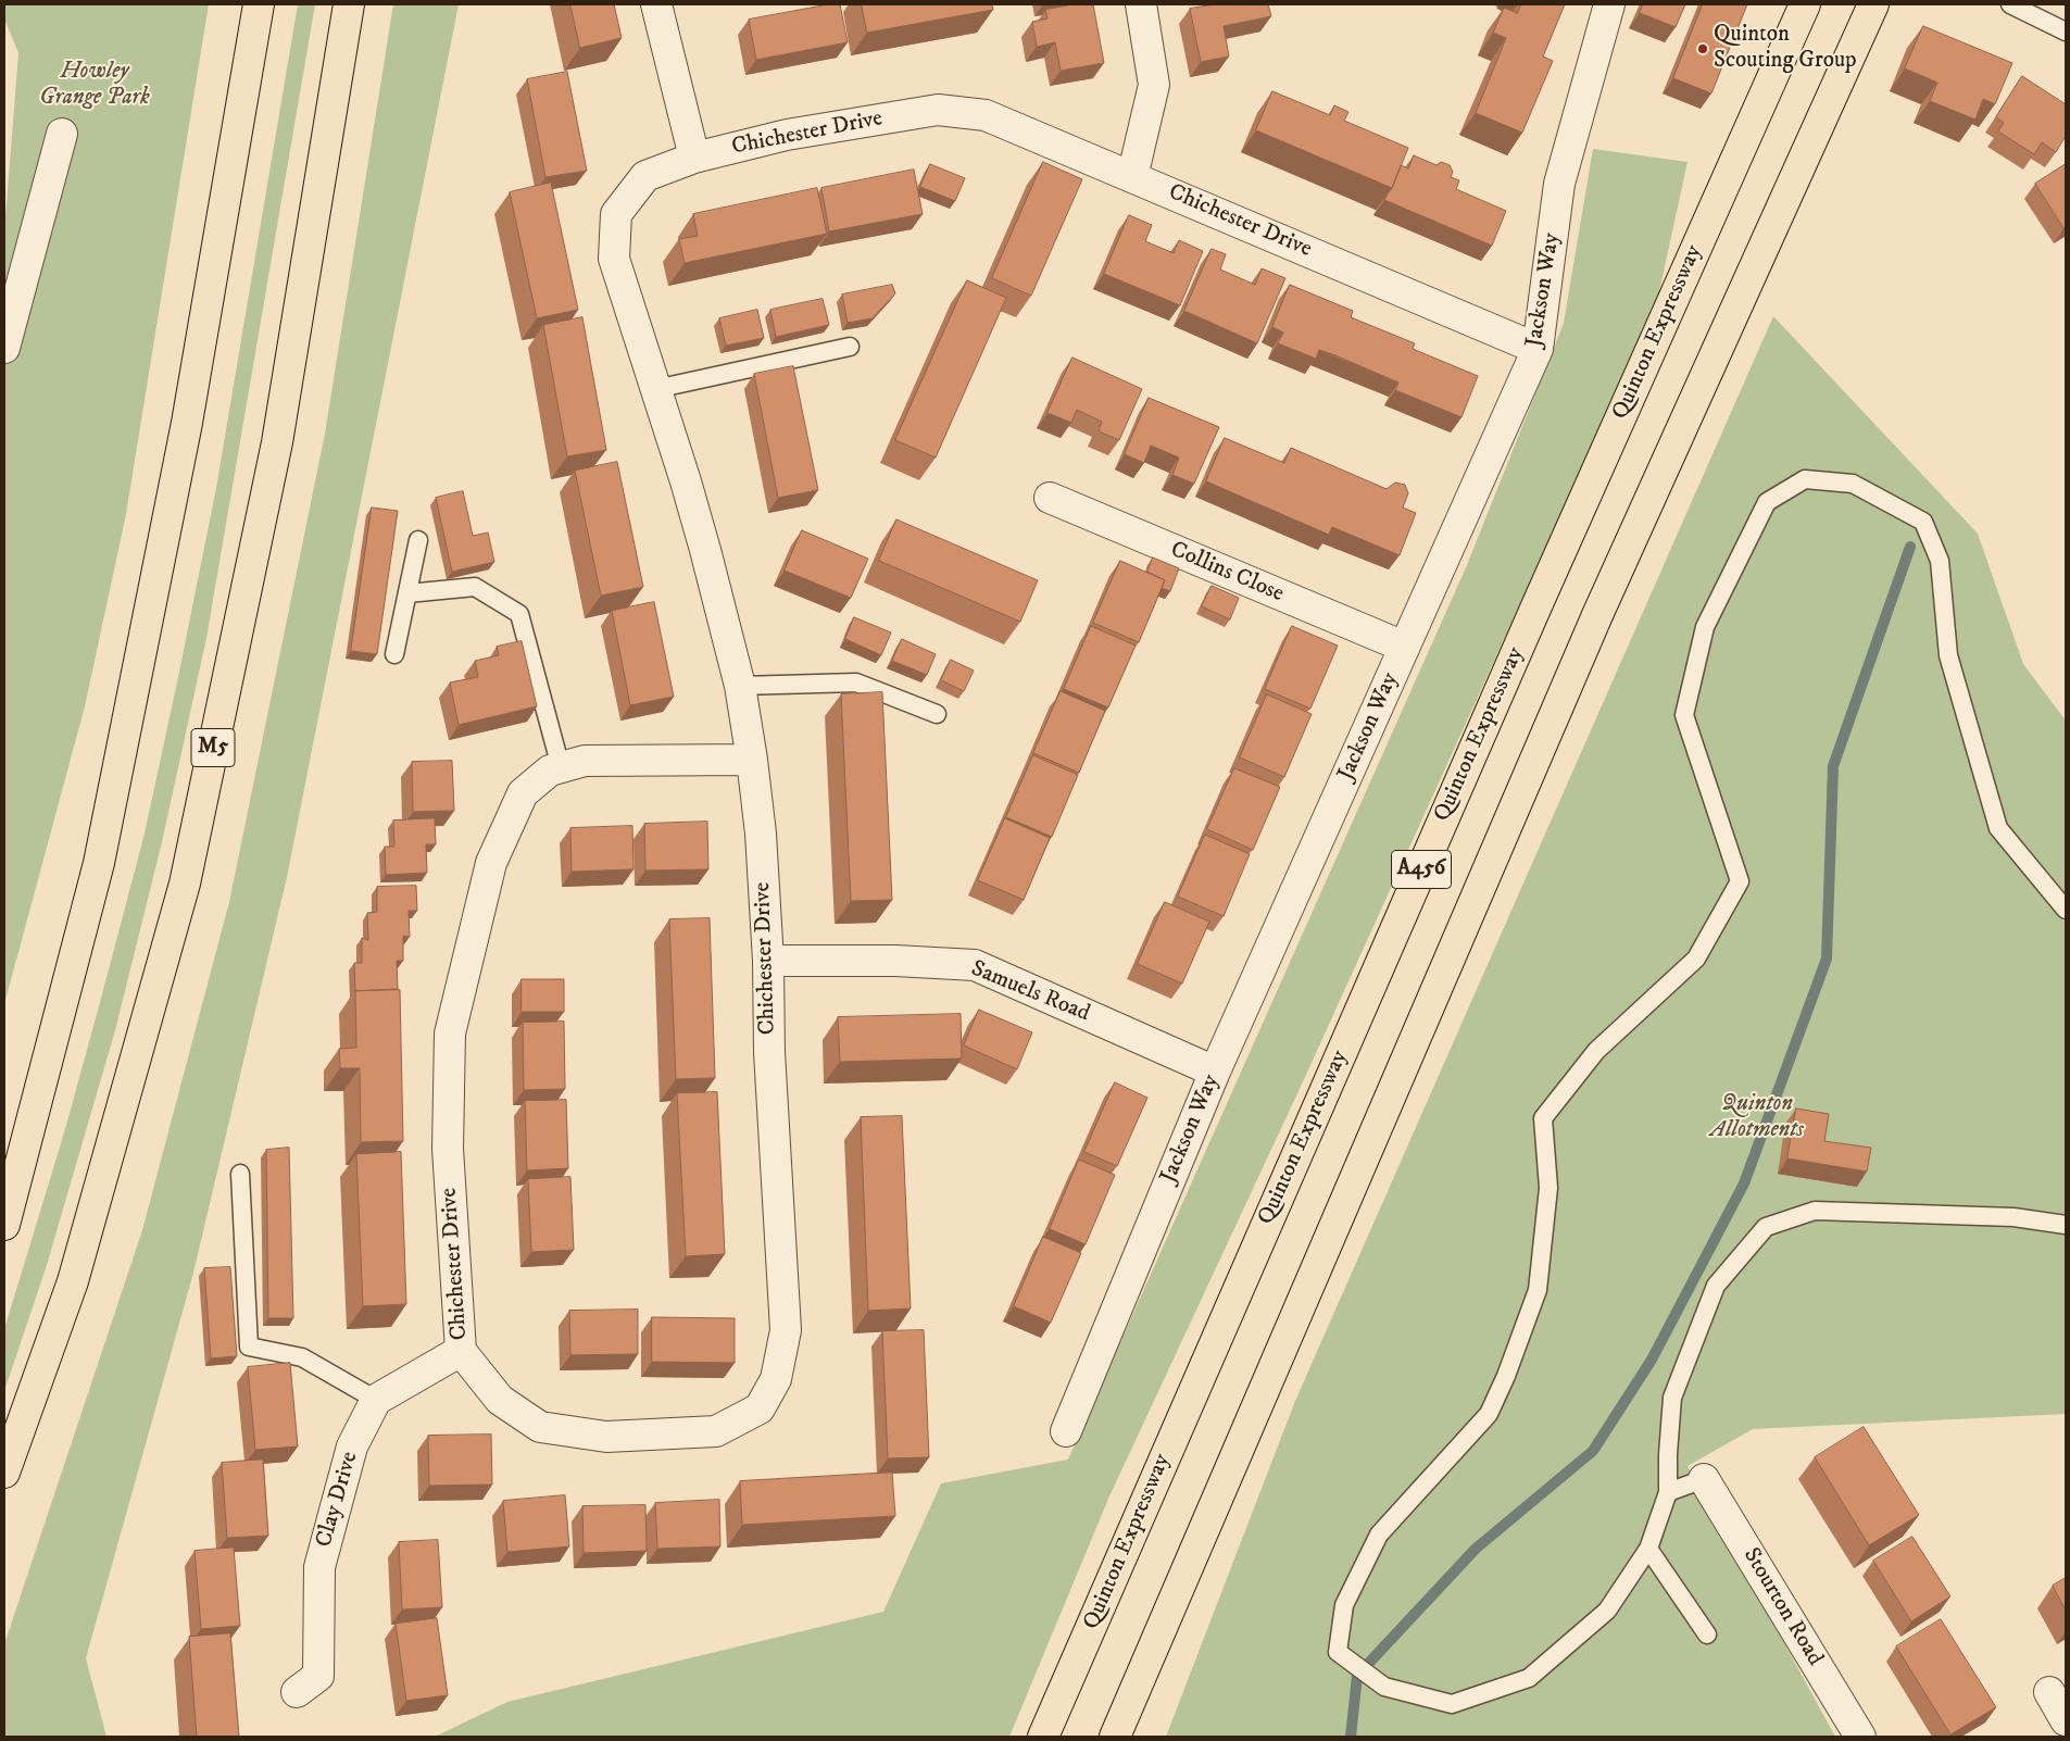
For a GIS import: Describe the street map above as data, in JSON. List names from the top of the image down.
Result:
{
  "streets": {
    "highway": ["Quinton Expressway", "M5", "A456"],
    "street": [
      "Chichester Drive",
      "Jackson Way",
      "Collins Close",
      "Samuels Road",
      "Clay Drive",
      "Stourton Road"
    ]
  },
  "crossings": [
    ["Chichester Drive", "Jackson Way"],
    ["Chichester Drive", "Samuels Road"],
    ["Jackson Way", "Collins Close"],
    ["Jackson Way", "Samuels Road"]
  ],
  "parks": ["Howley Grange Park", "Quinton Allotments"],
  "places": ["Quinton Scouting Group"]
}
